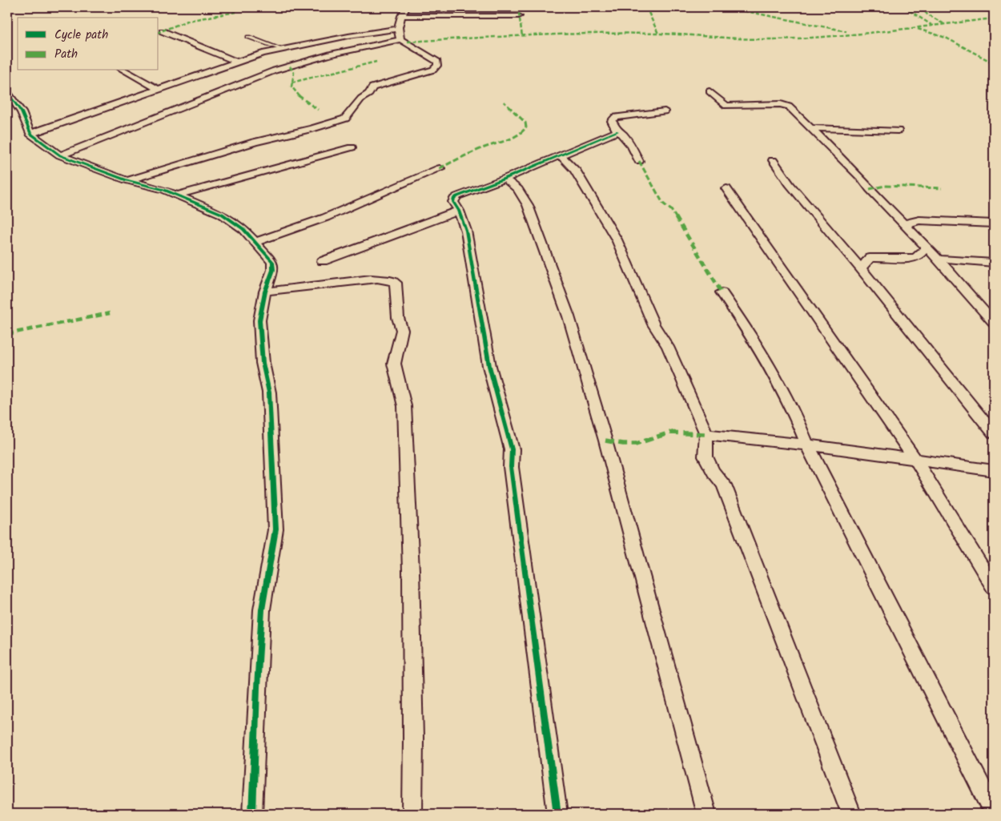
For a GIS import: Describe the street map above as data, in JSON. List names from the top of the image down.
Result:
{
  "legend": ["Cycle path", "Path"]
}
